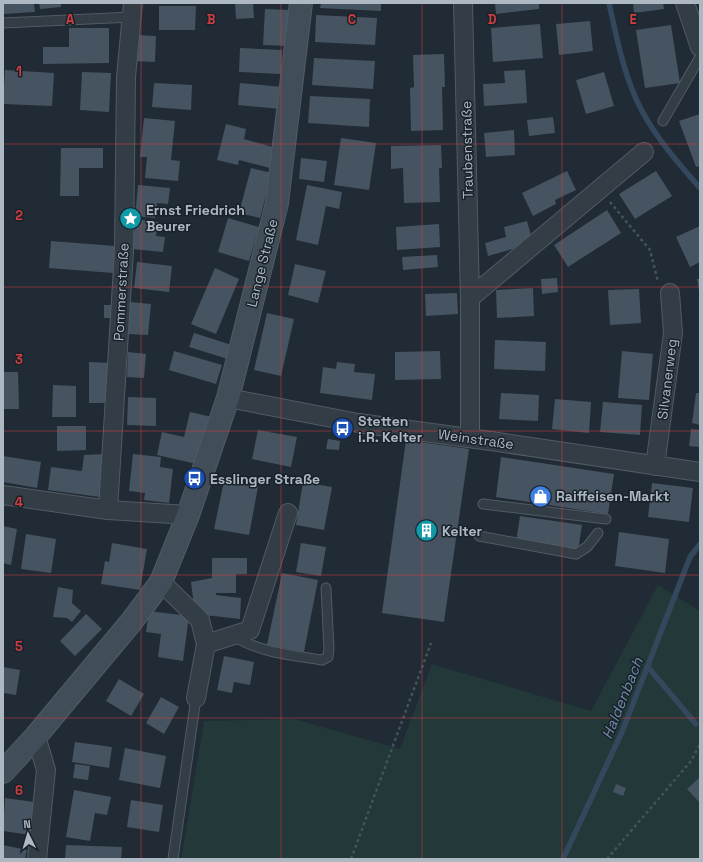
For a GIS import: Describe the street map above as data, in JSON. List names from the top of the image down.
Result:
{
  "streets": {
    "main road": ["Lange Straße"],
    "street": [
      "Traubenstraße",
      "Pommerstraße",
      "Silvanerweg",
      "Weinstraße"
    ]
  },
  "crossings": [
    ["Traubenstraße", "Weinstraße"],
    ["Lange Straße", "Weinstraße"],
    ["Silvanerweg", "Weinstraße"]
  ],
  "water": ["Haldenbach"],
  "places": {
    "place": ["Ernst Friedrich Beurer"],
    "bus stop": ["Stetten i.R. Kelter", "Esslinger Straße"],
    "shop": ["Raiffeisen-Markt"],
    "building": ["Kelter"]
  },
  "north": "top",
  "grid": {
    "columns": [
      "A",
      "B",
      "C",
      "D",
      "E"
    ],
    "rows": [
      "1",
      "2",
      "3",
      "4",
      "5",
      "6"
    ]
  }
}
